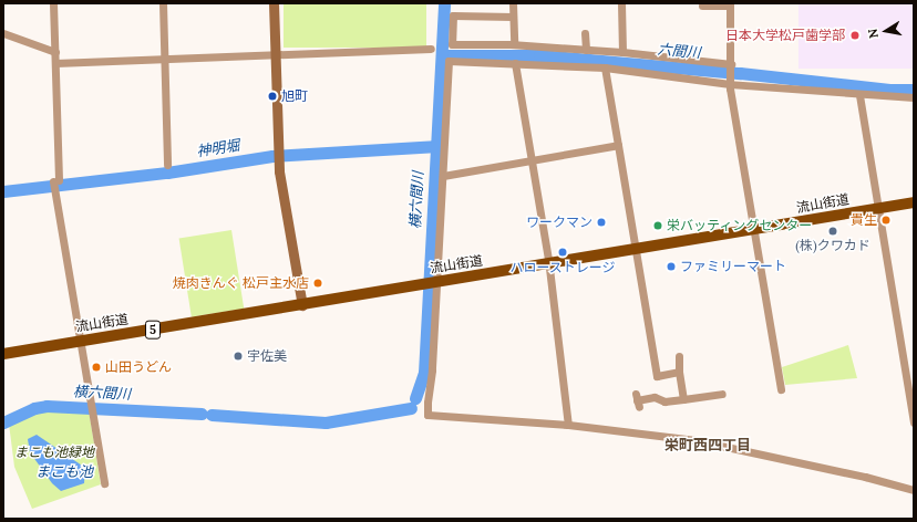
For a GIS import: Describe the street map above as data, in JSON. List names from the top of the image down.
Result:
{
  "streets": {
    "main road": ["流山街道", "5"]
  },
  "districts": ["栄町西四丁目"],
  "water": [
    "六間川",
    "神明堀",
    "横六間川",
    "まこも池"
  ],
  "parks": ["まこも池緑地"],
  "places": [
    "日本大学松戸歯学部",
    "旭町",
    "貴生",
    "ワークマン",
    "栄バッティングセンター",
    "(株)クワカド",
    "ハローストレージ",
    "ファミリーマート",
    "焼肉きんぐ 松戸主水店",
    "宇佐美",
    "山田うどん"
  ],
  "north": "left"
}
